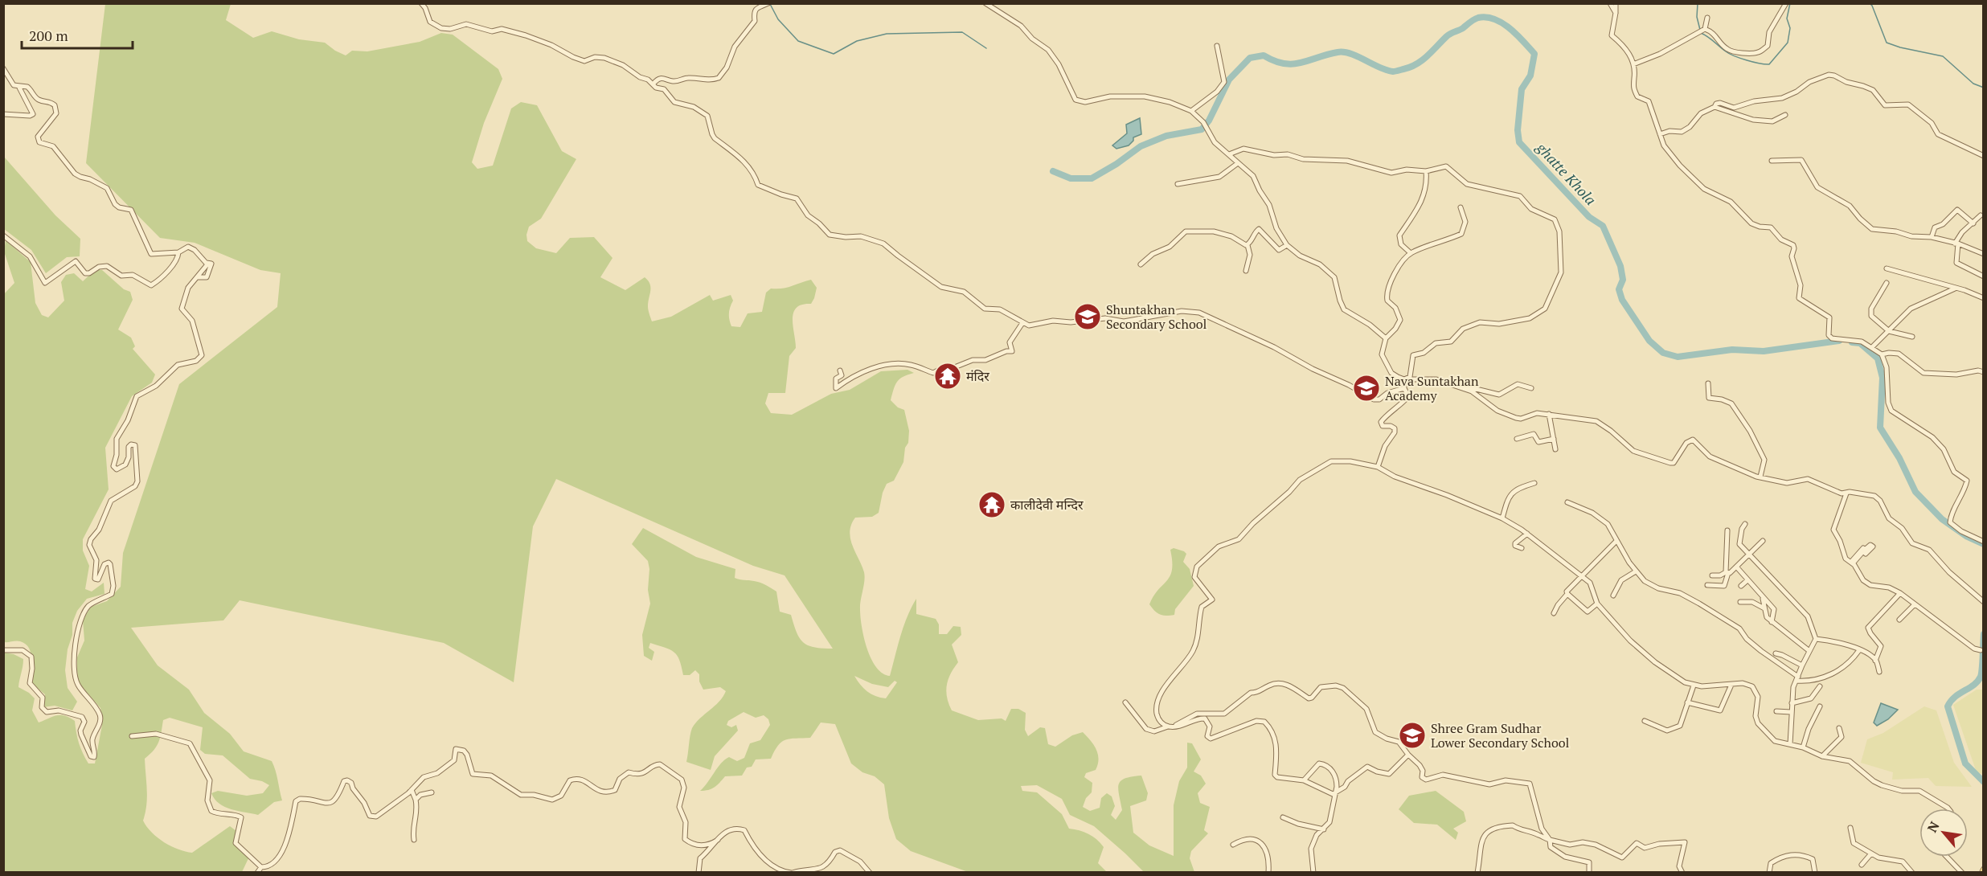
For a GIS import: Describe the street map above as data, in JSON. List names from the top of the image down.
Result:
{
  "water": ["ghatte Khola"],
  "places": {
    "school or university": ["Shuntakhan Secondary School", "Nava Suntakhan Academy", "Shree Gram Sudhar Lower Secondary School"],
    "temple": ["मंदिर", "कालीदेवी मन्दिर"]
  },
  "scale_bar": "200 m",
  "north": "top left"
}
